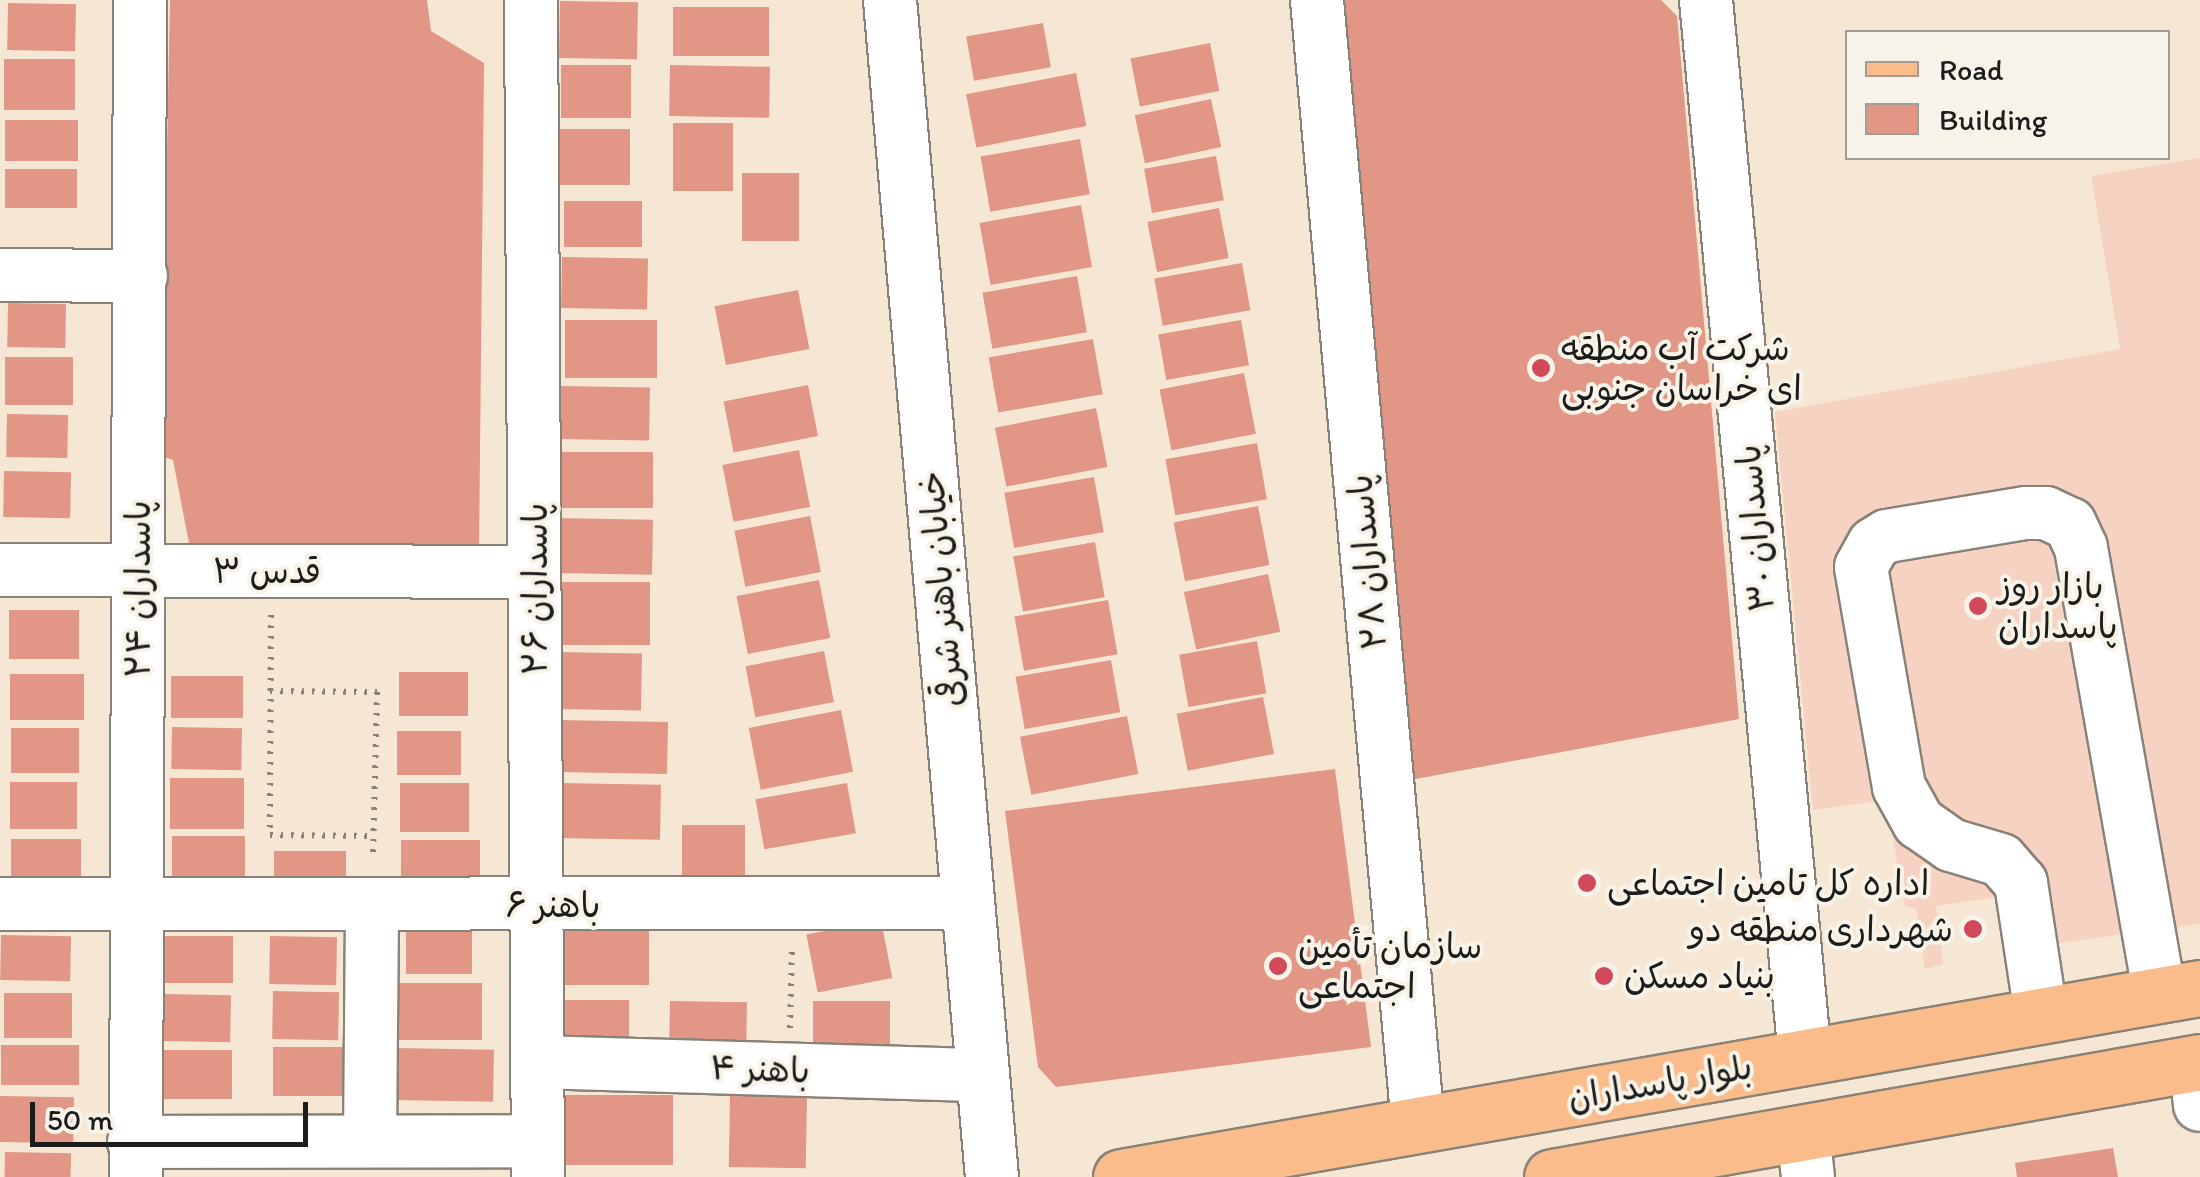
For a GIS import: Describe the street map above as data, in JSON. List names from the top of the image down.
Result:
{
  "streets": {
    "main road": ["بلوار پاسداران"],
    "street": [
      "پاسداران ۳۰",
      "پاسداران ۲۸",
      "قدس ۳",
      "پاسداران ۲۴",
      "پاسداران ۲۶",
      "خیابان باهنر شرقی",
      "باهنر ۶",
      "باهنر ۴"
    ]
  },
  "crossings": [
    ["پاسداران ۳۰", "بلوار پاسداران"],
    ["پاسداران ۲۸", "بلوار پاسداران"],
    ["قدس ۳", "پاسداران ۲۴"],
    ["قدس ۳", "پاسداران ۲۶"],
    ["پاسداران ۲۴", "باهنر ۶"],
    ["پاسداران ۲۶", "باهنر ۶"],
    ["پاسداران ۲۶", "باهنر ۴"],
    ["خیابان باهنر شرقی", "باهنر ۶"],
    ["خیابان باهنر شرقی", "باهنر ۴"]
  ],
  "places": [
    "شرکت آب منطقه ای خراسان جنوبی",
    "بازار روز پاسداران",
    "اداره کل تامین اجتماعی",
    "شهرداری منطقه دو",
    "سازمان تأمین اجتماعی",
    "بنیاد مسکن"
  ],
  "legend": ["Road", "Building"],
  "scale_bar": "50 m"
}
